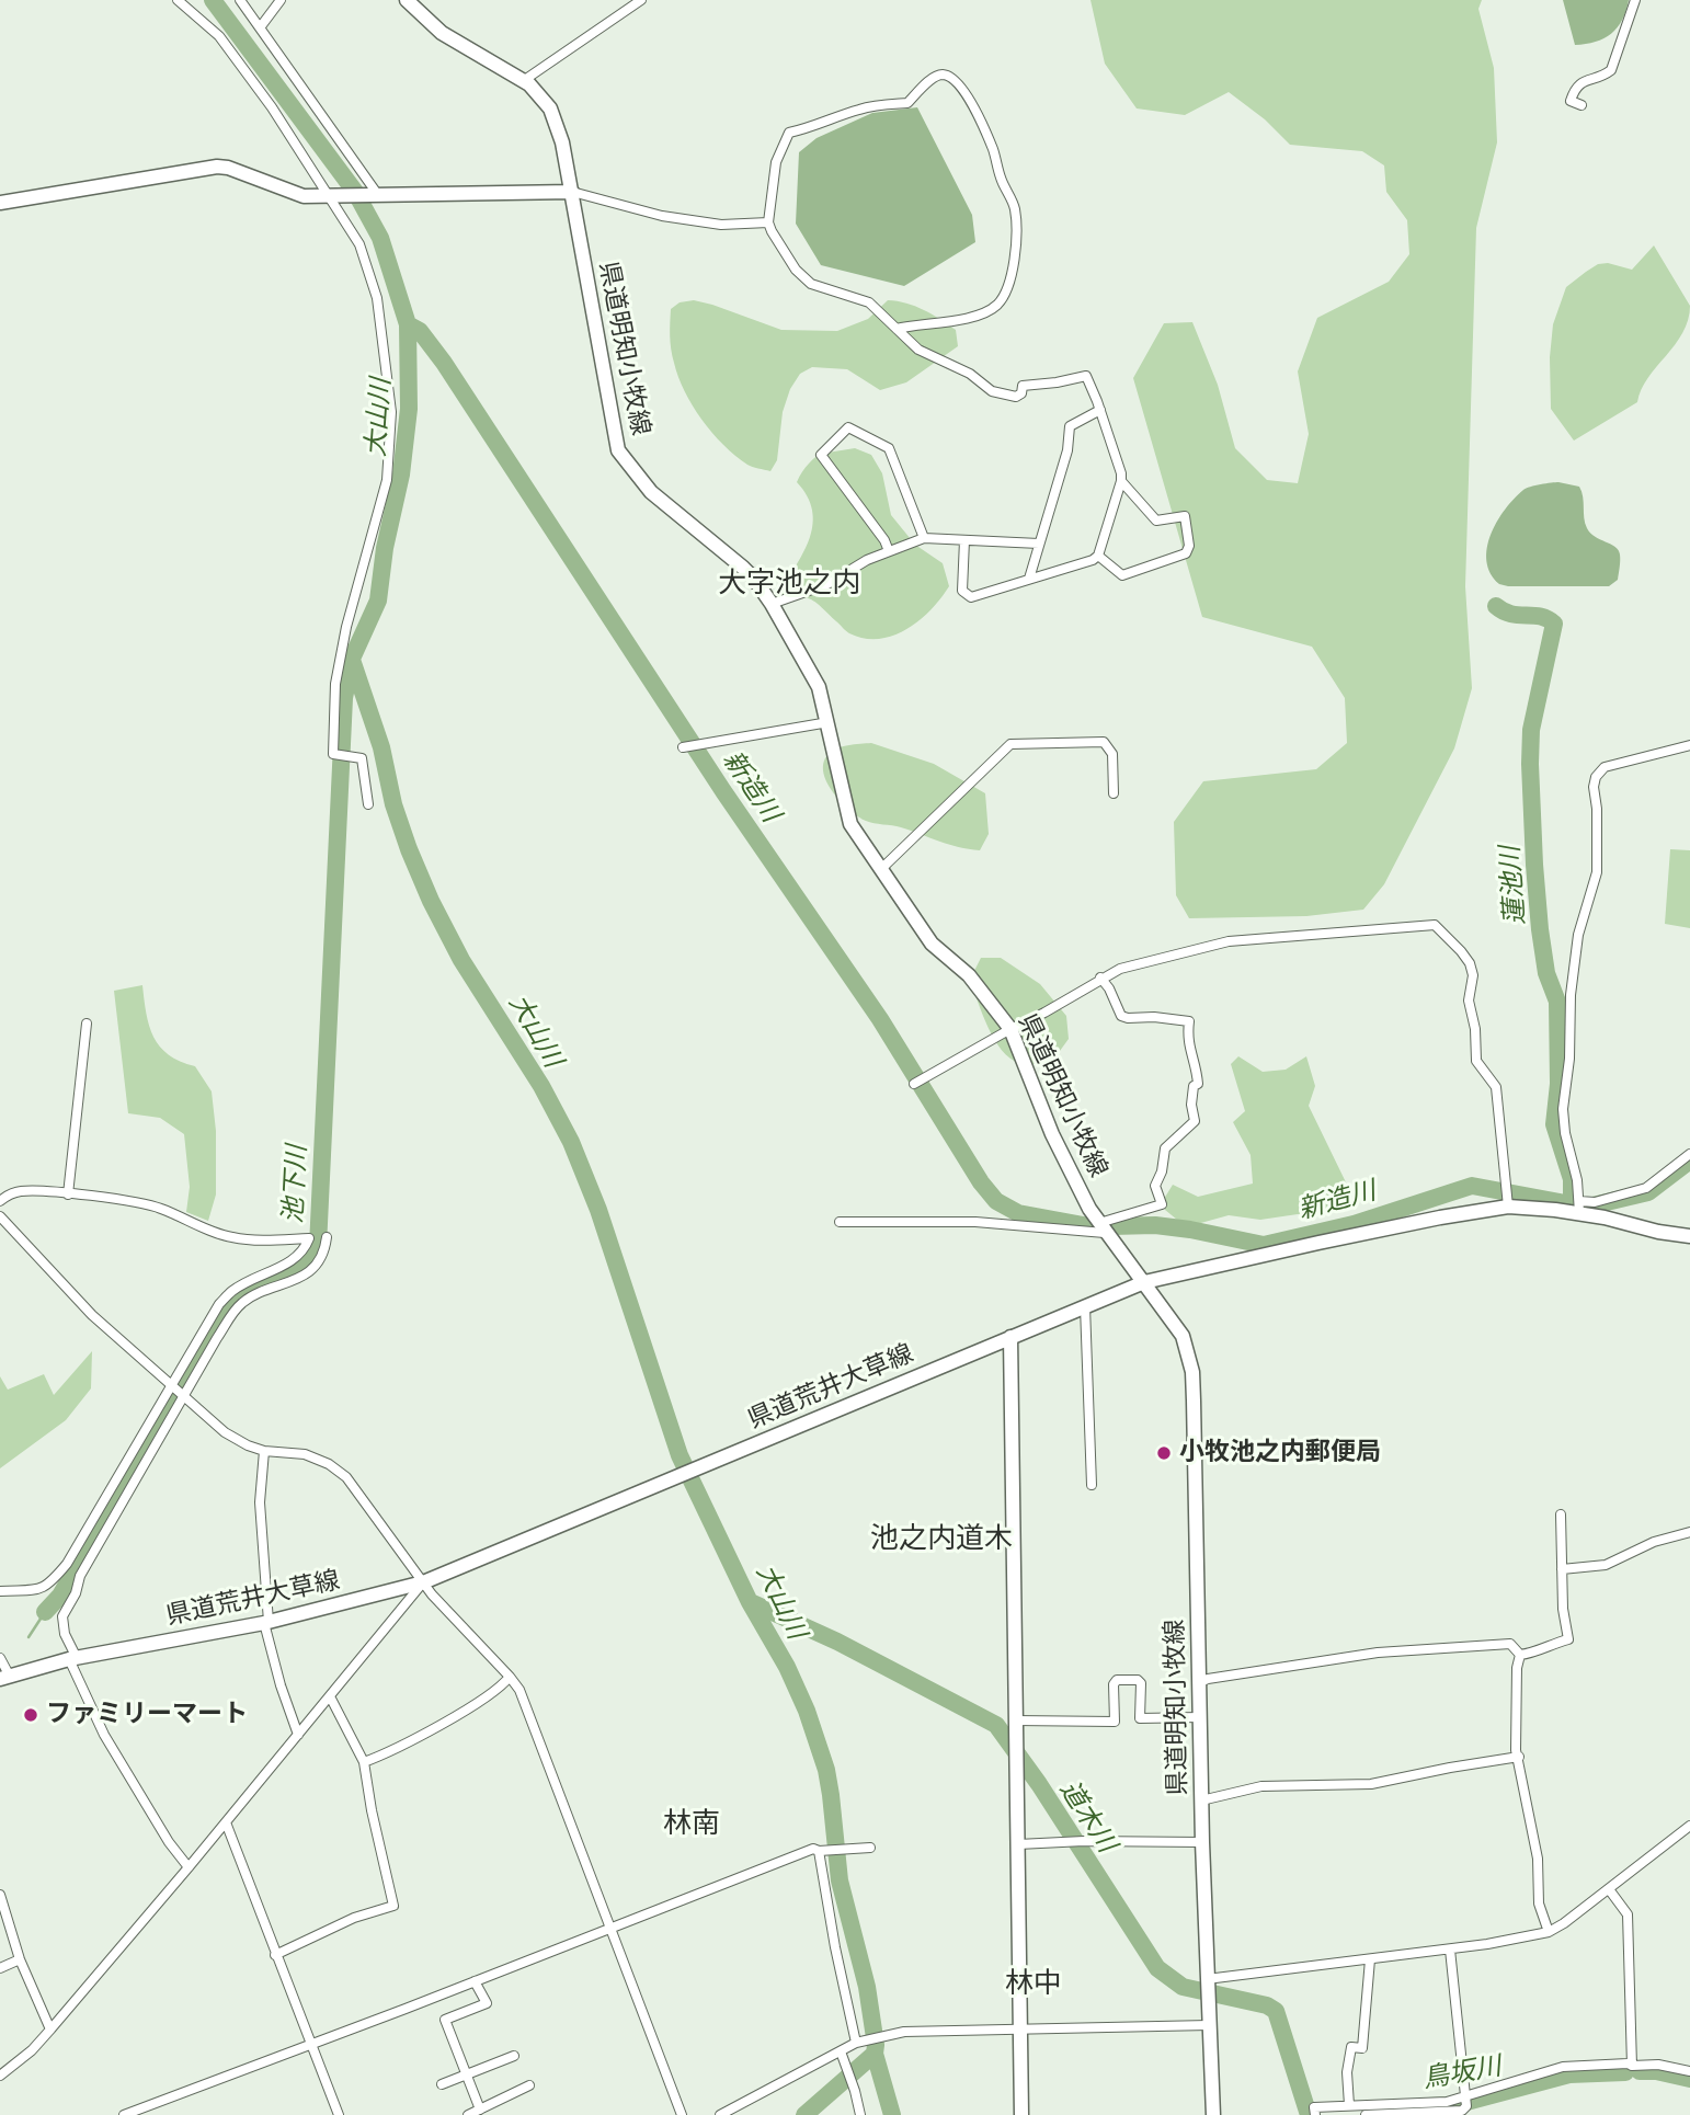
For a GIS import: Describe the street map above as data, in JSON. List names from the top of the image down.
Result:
{
  "streets": {
    "main road": ["県道明知小牧線", "県道荒井大草線"]
  },
  "crossings": [
    ["県道明知小牧線", "県道荒井大草線"]
  ],
  "districts": [
    "大字池之内",
    "池之内道木",
    "林南",
    "林中"
  ],
  "water": [
    "大山川",
    "新造川",
    "蓮池川",
    "池下川",
    "道木川",
    "鳥坂川"
  ],
  "places": ["小牧池之内郵便局", "ファミリーマート"]
}
